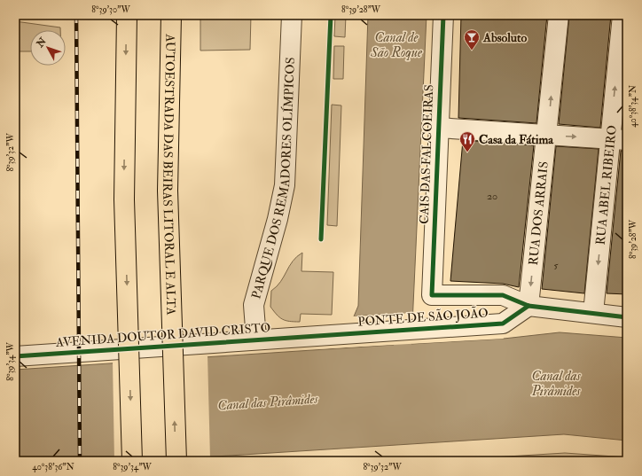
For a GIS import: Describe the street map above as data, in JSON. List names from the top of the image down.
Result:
{
  "streets": {
    "highway": ["AUTOESTRADA DAS BEIRAS LITORAL E ALTA"],
    "street": [
      "CAIS DAS FALCOEIRAS",
      "PARQUE DOS REMADORES OLÍMPICOS",
      "RUA ABEL RIBEIRO",
      "RUA DOS ARRAIS",
      "PONTE DE SÃO JOÃO",
      "AVENIDA DOUTOR DAVID CRISTO"
    ]
  },
  "crossings": [
    ["CAIS DAS FALCOEIRAS", "RUA DOS ARRAIS"],
    ["CAIS DAS FALCOEIRAS", "PONTE DE SÃO JOÃO"],
    ["PARQUE DOS REMADORES OLÍMPICOS", "AVENIDA DOUTOR DAVID CRISTO"],
    ["RUA DOS ARRAIS", "PONTE DE SÃO JOÃO"],
    ["PONTE DE SÃO JOÃO", "AVENIDA DOUTOR DAVID CRISTO"]
  ],
  "water": ["Canal de São Roque", "Canal das Pirâmides"],
  "places": {
    "bar": ["Absoluto"],
    "restaurant": ["Casa da Fátima"]
  },
  "house_numbers": ["20", "5"],
  "north": "top left",
  "coordinates": [
    "8°39'30\"W",
    "8°39'28\"W",
    "40°38'34\"N",
    "8°39'32\"W",
    "8°39'34\"W",
    "40°38'36\"N"
  ]
}
